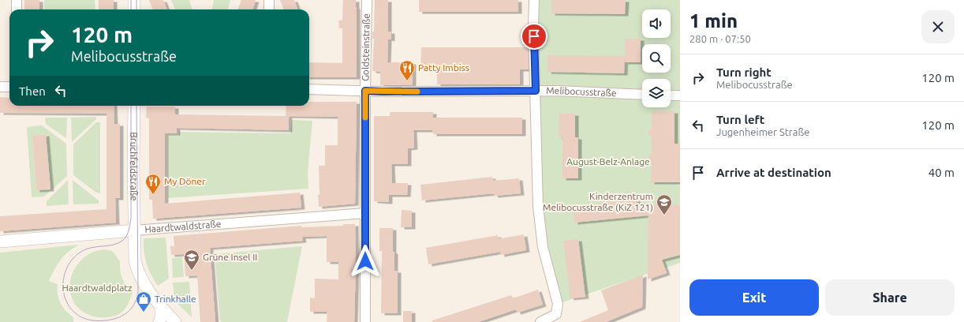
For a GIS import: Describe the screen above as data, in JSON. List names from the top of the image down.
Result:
{
  "streets": {
    "street": [
      "Goldsteinstraße",
      "Melibocusstraße",
      "Bruchfeldstraße",
      "Haardtwaldstraße"
    ]
  },
  "crossings": [
    ["Goldsteinstraße", "Melibocusstraße"],
    ["Goldsteinstraße", "Haardtwaldstraße"],
    ["Bruchfeldstraße", "Haardtwaldstraße"]
  ],
  "parks": ["August-Belz-Anlage", "Haardtwaldplatz"],
  "places": {
    "restaurant": ["Patty Imbiss", "My Döner"],
    "school or university": ["Kinderzentrum Melibocusstraße (KiZ 121)", "Grüne Insel II"],
    "shop": ["Trinkhalle"]
  },
  "page": {
    "heading": ["1 min", "280 m · 07:50"],
    "turn": ["120 m", "Melibocusstraße"],
    "list": [
      {
        "name": "Turn right",
        "note": "Melibocusstraße",
        "value": "120 m"
      },
      {
        "name": "Turn left",
        "note": "Jugenheimer Straße",
        "value": "120 m"
      },
      {
        "name": "Arrive at destination",
        "value": "40 m"
      }
    ],
    "then": "Then",
    "buttons": ["Exit", "Share"]
  }
}
